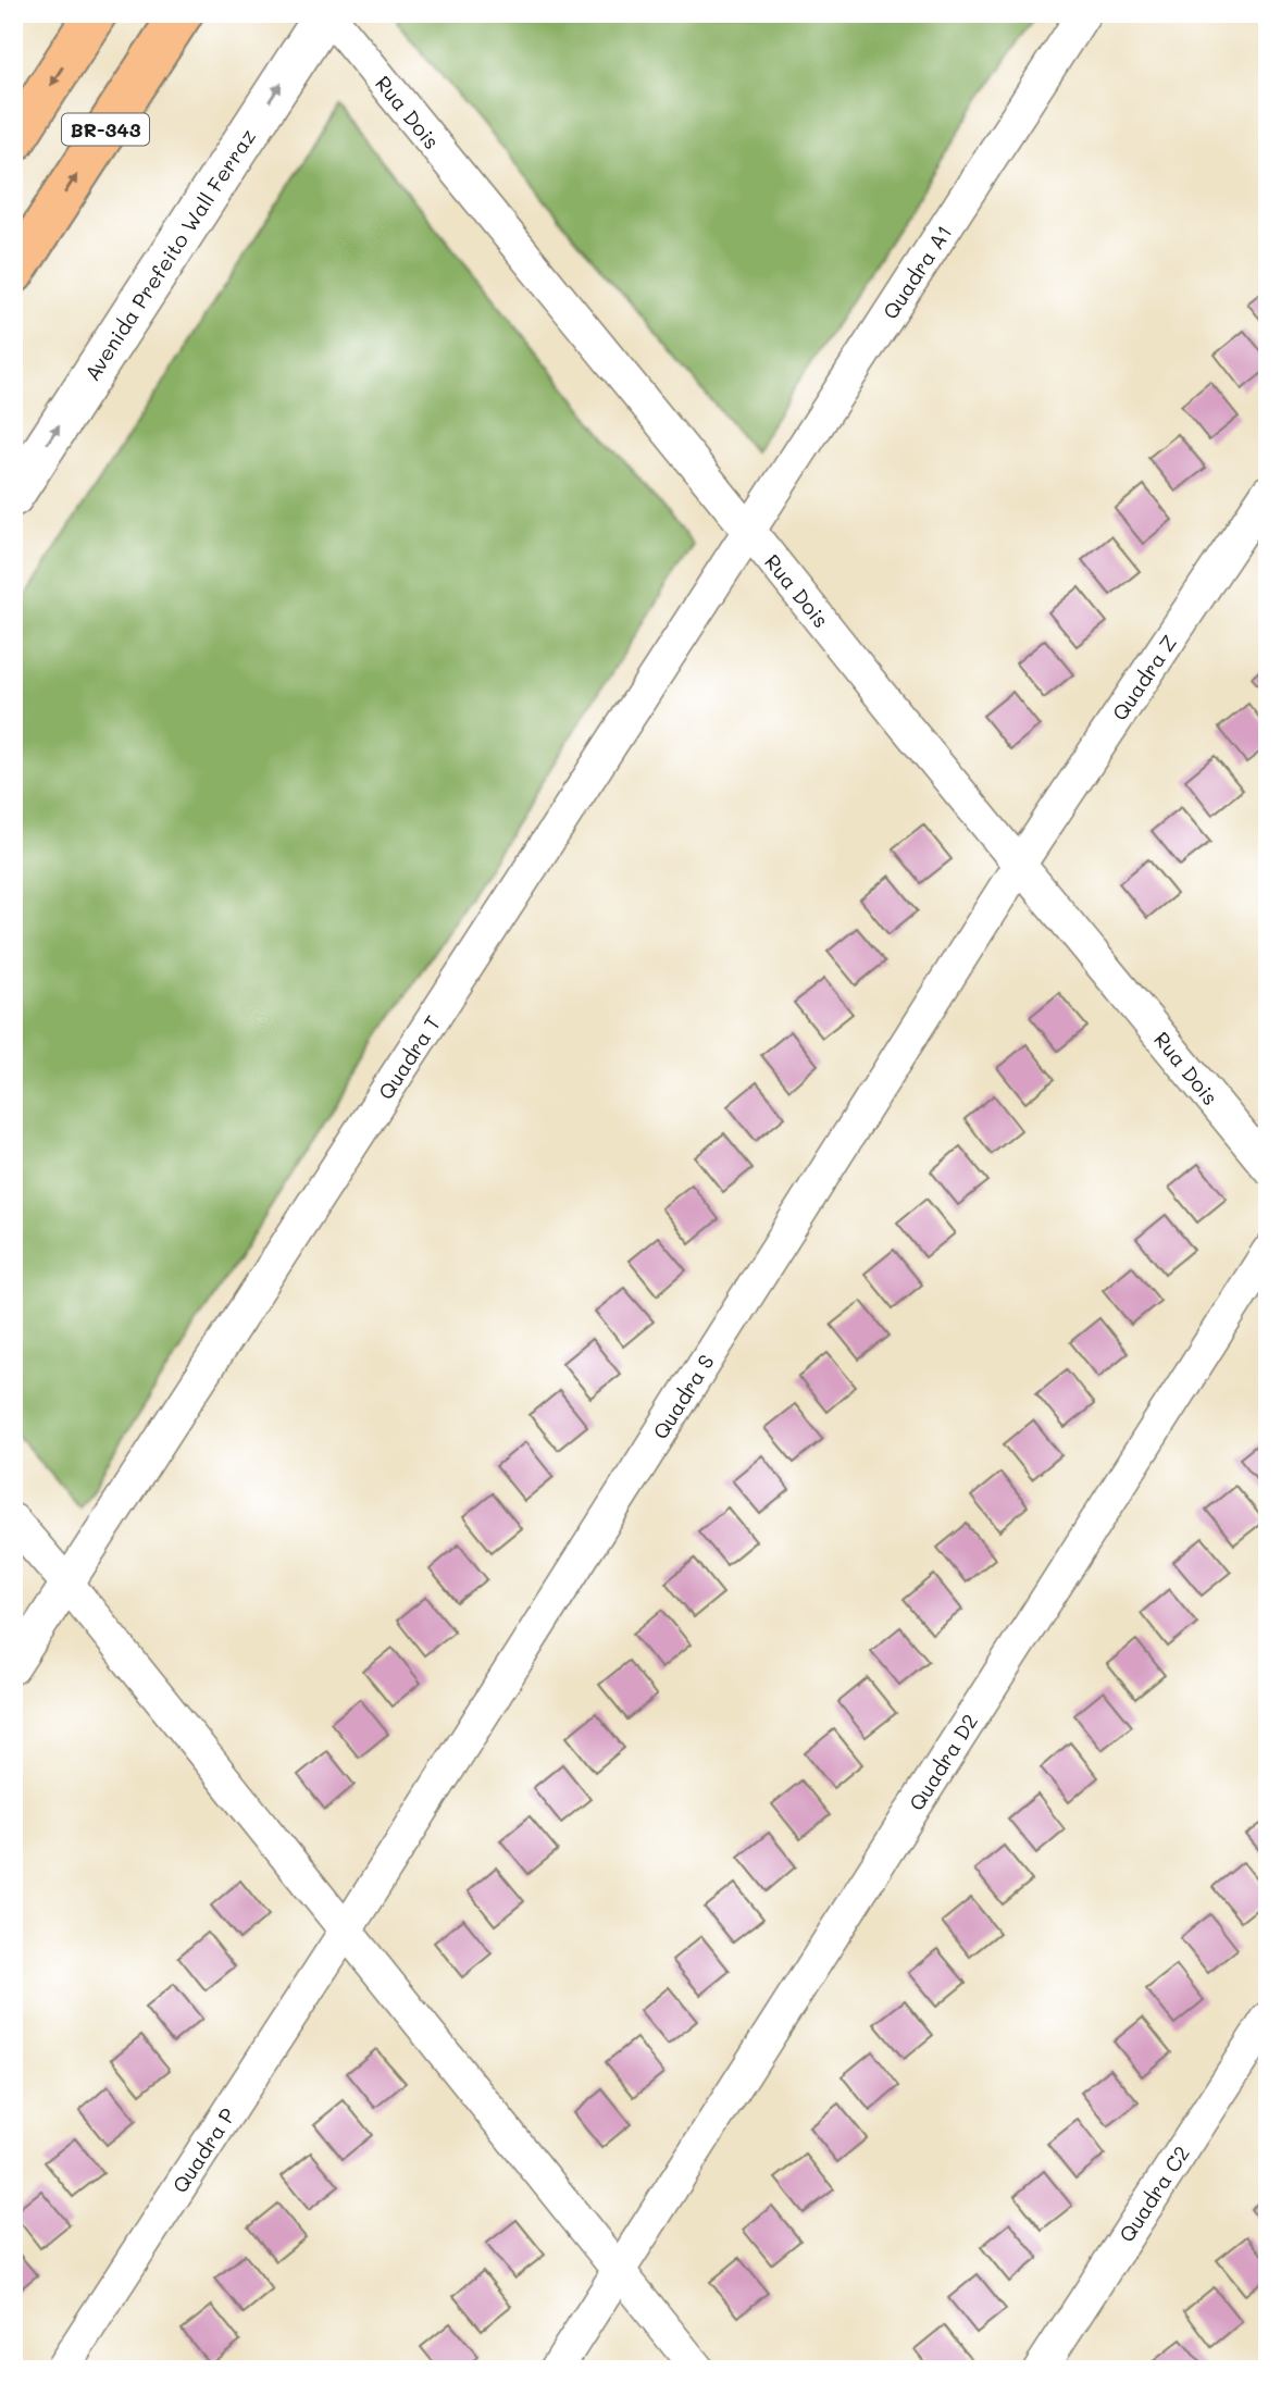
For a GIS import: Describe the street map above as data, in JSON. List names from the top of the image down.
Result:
{
  "streets": {
    "highway": ["BR-343"],
    "street": [
      "Rua Dois",
      "Avenida Prefeito Wall Ferraz",
      "Quadra A1",
      "Quadra Z",
      "Quadra T",
      "Quadra S",
      "Quadra D2",
      "Quadra P",
      "Quadra C2"
    ]
  },
  "crossings": [
    ["Rua Dois", "Avenida Prefeito Wall Ferraz"],
    ["Rua Dois", "Quadra A1"],
    ["Rua Dois", "Quadra Z"],
    ["Rua Dois", "Quadra T"],
    ["Rua Dois", "Quadra S"],
    ["Quadra A1", "Quadra T"],
    ["Quadra Z", "Quadra S"],
    ["Quadra S", "Quadra P"]
  ],
  "one_way": ["Avenida Prefeito Wall Ferraz"]
}
